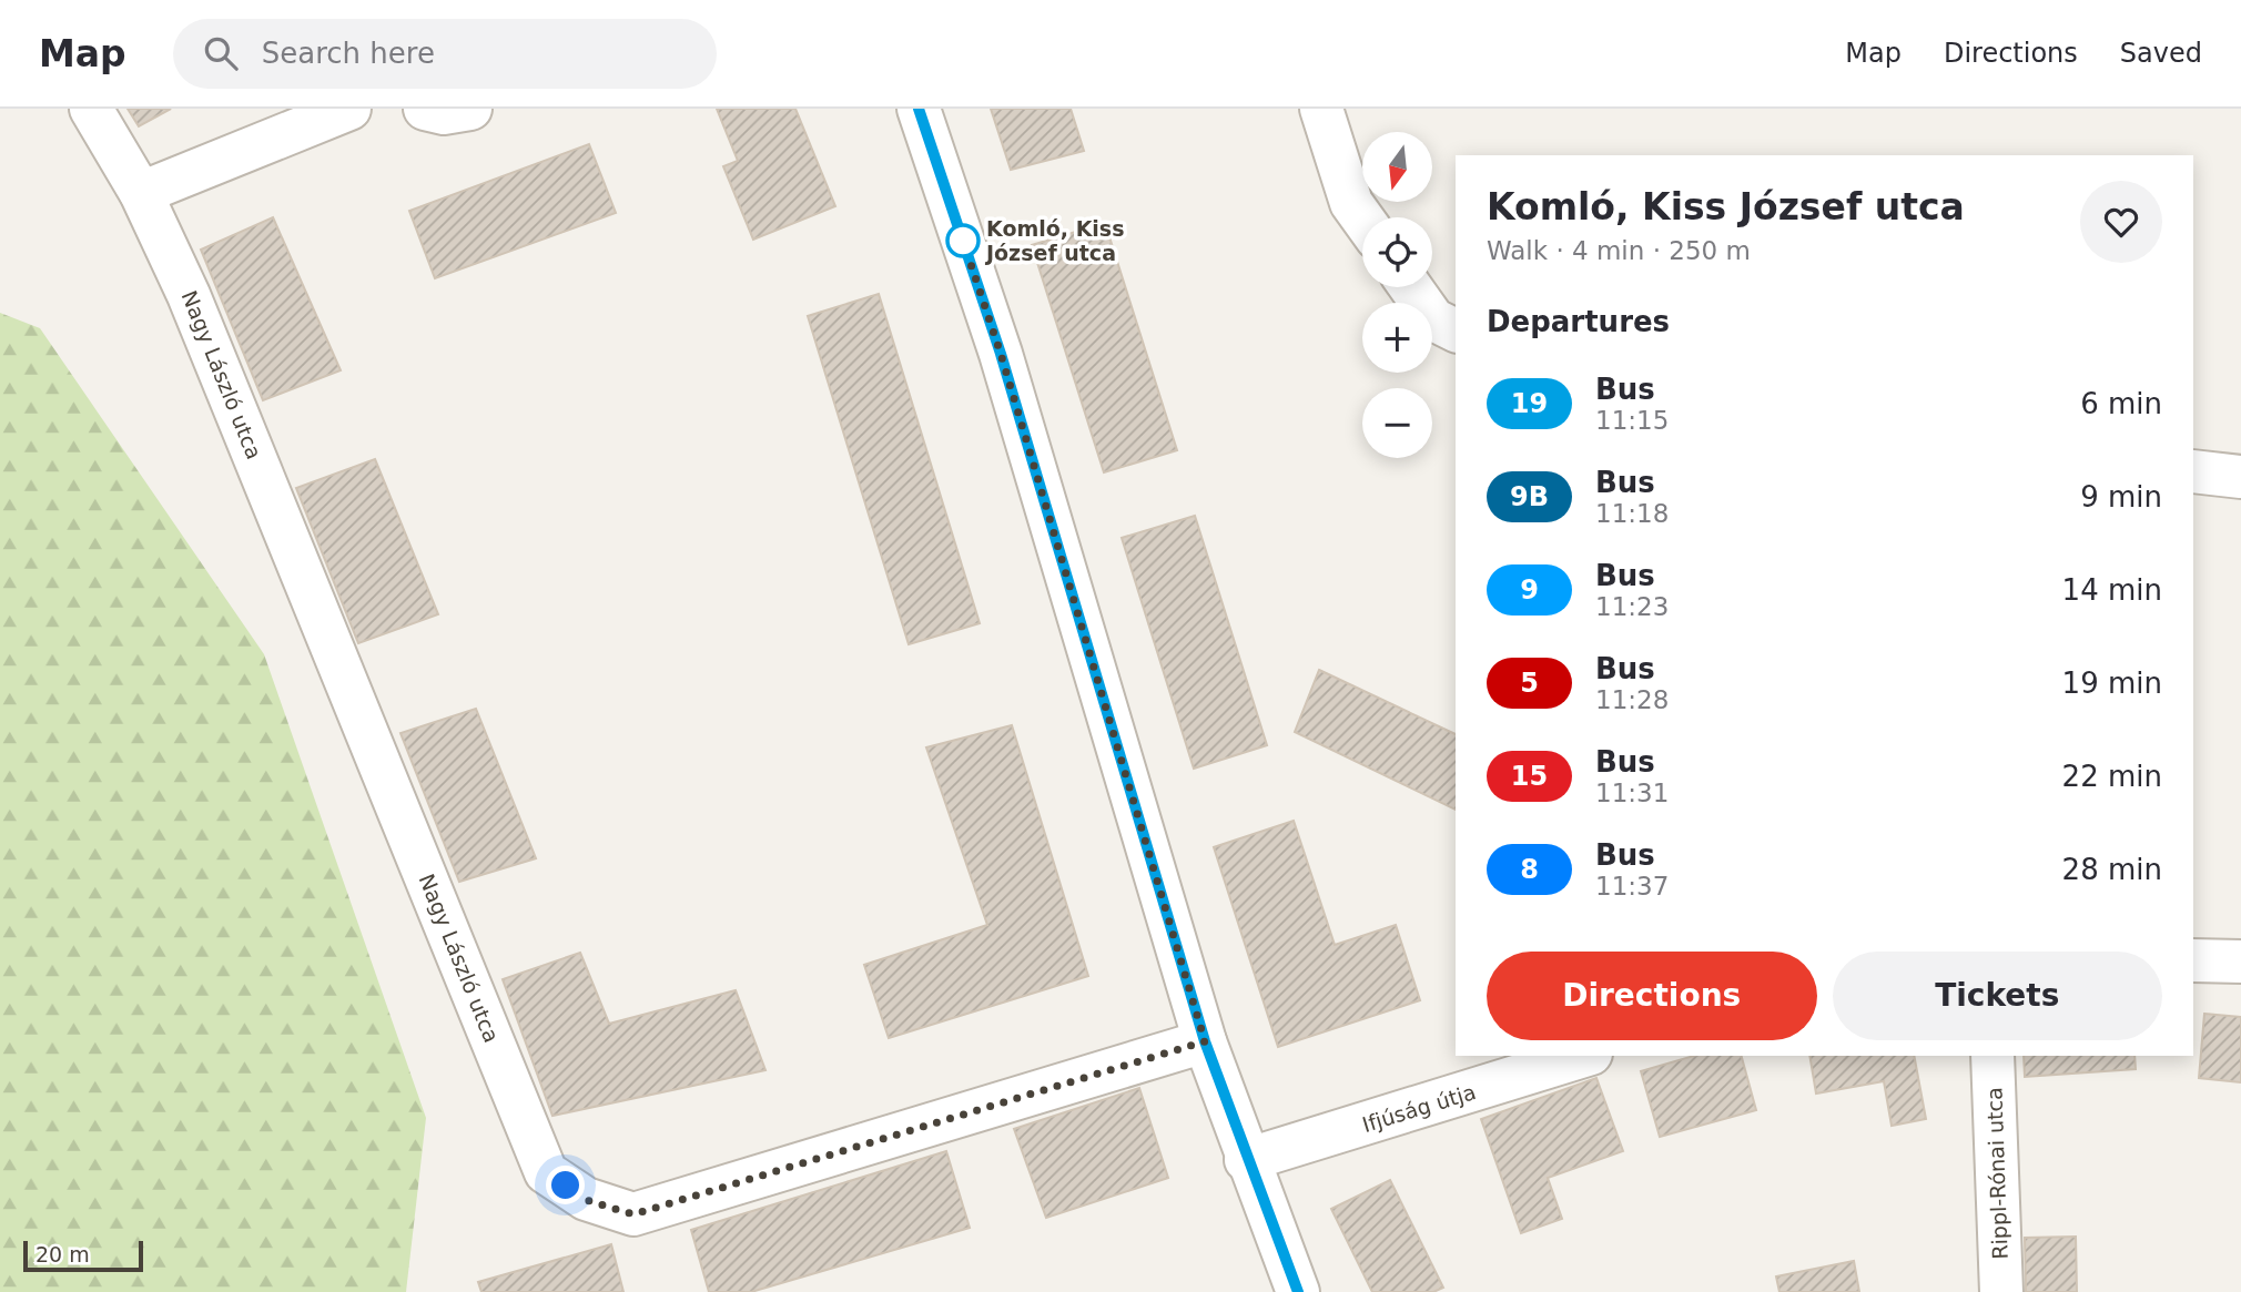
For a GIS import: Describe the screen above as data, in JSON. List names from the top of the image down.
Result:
{
  "streets": {
    "street": ["Nagy László utca", "Ifjúság útja", "Rippl-Rónai utca"]
  },
  "places": ["Komló, Kiss József utca"],
  "lines": ["bus line 19"],
  "scale_bar": "20 m",
  "north": "bottom",
  "page": {
    "header": "Map",
    "search": "Search here",
    "nav": ["Map", "Directions", "Saved"],
    "map_buttons": ["+", "−"],
    "heading": [
      ["Komló, Kiss József utca", "Walk · 4 min · 250 m"],
      "Departures"
    ],
    "list": [
      {
        "mark": "19",
        "name": "Bus",
        "note": "11:15",
        "value": "6 min"
      },
      {
        "mark": "9B",
        "name": "Bus",
        "note": "11:18",
        "value": "9 min"
      },
      {
        "mark": "9",
        "name": "Bus",
        "note": "11:23",
        "value": "14 min"
      },
      {
        "mark": "5",
        "name": "Bus",
        "note": "11:28",
        "value": "19 min"
      },
      {
        "mark": "15",
        "name": "Bus",
        "note": "11:31",
        "value": "22 min"
      },
      {
        "mark": "8",
        "name": "Bus",
        "note": "11:37",
        "value": "28 min"
      }
    ],
    "buttons": ["Directions", "Tickets"],
    "scale": "20 m"
  }
}
